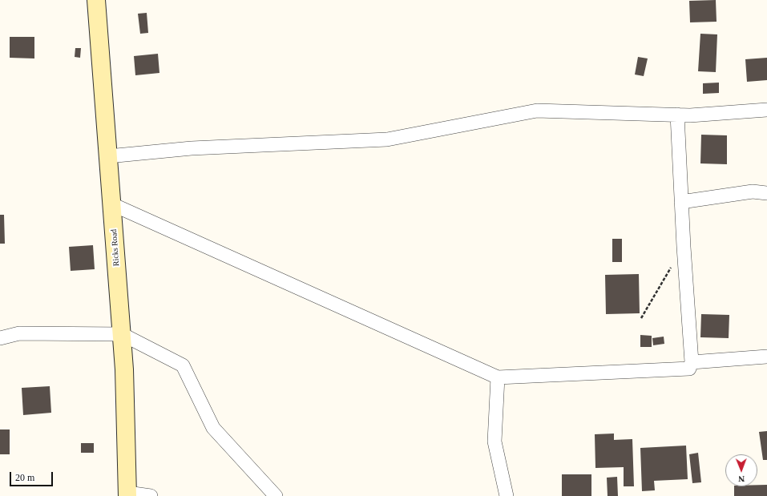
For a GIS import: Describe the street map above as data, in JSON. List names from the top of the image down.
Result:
{
  "streets": {
    "street": ["Ricks Road"]
  },
  "scale_bar": "20 m",
  "north": "bottom"
}
